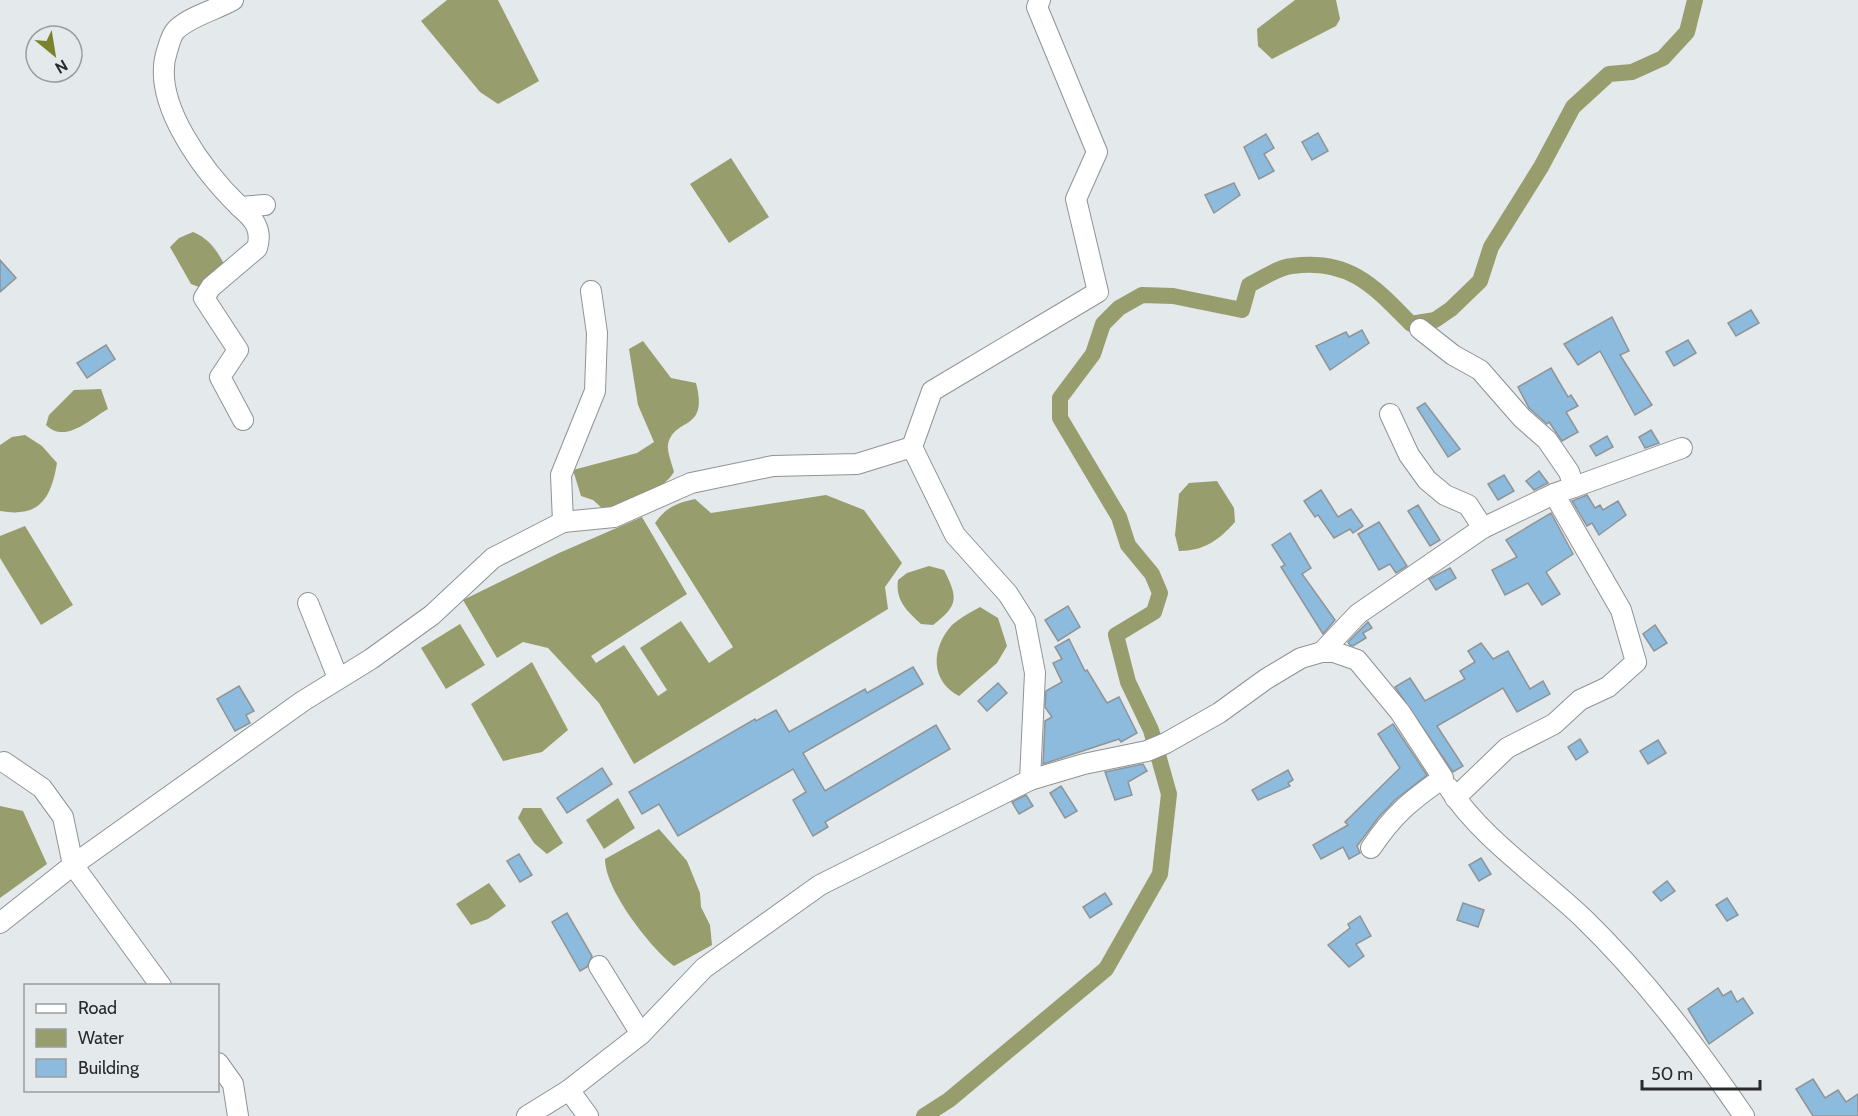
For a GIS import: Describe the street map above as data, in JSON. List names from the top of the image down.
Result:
{
  "legend": ["Road", "Water", "Building"],
  "scale_bar": "50 m",
  "north": "bottom right"
}
